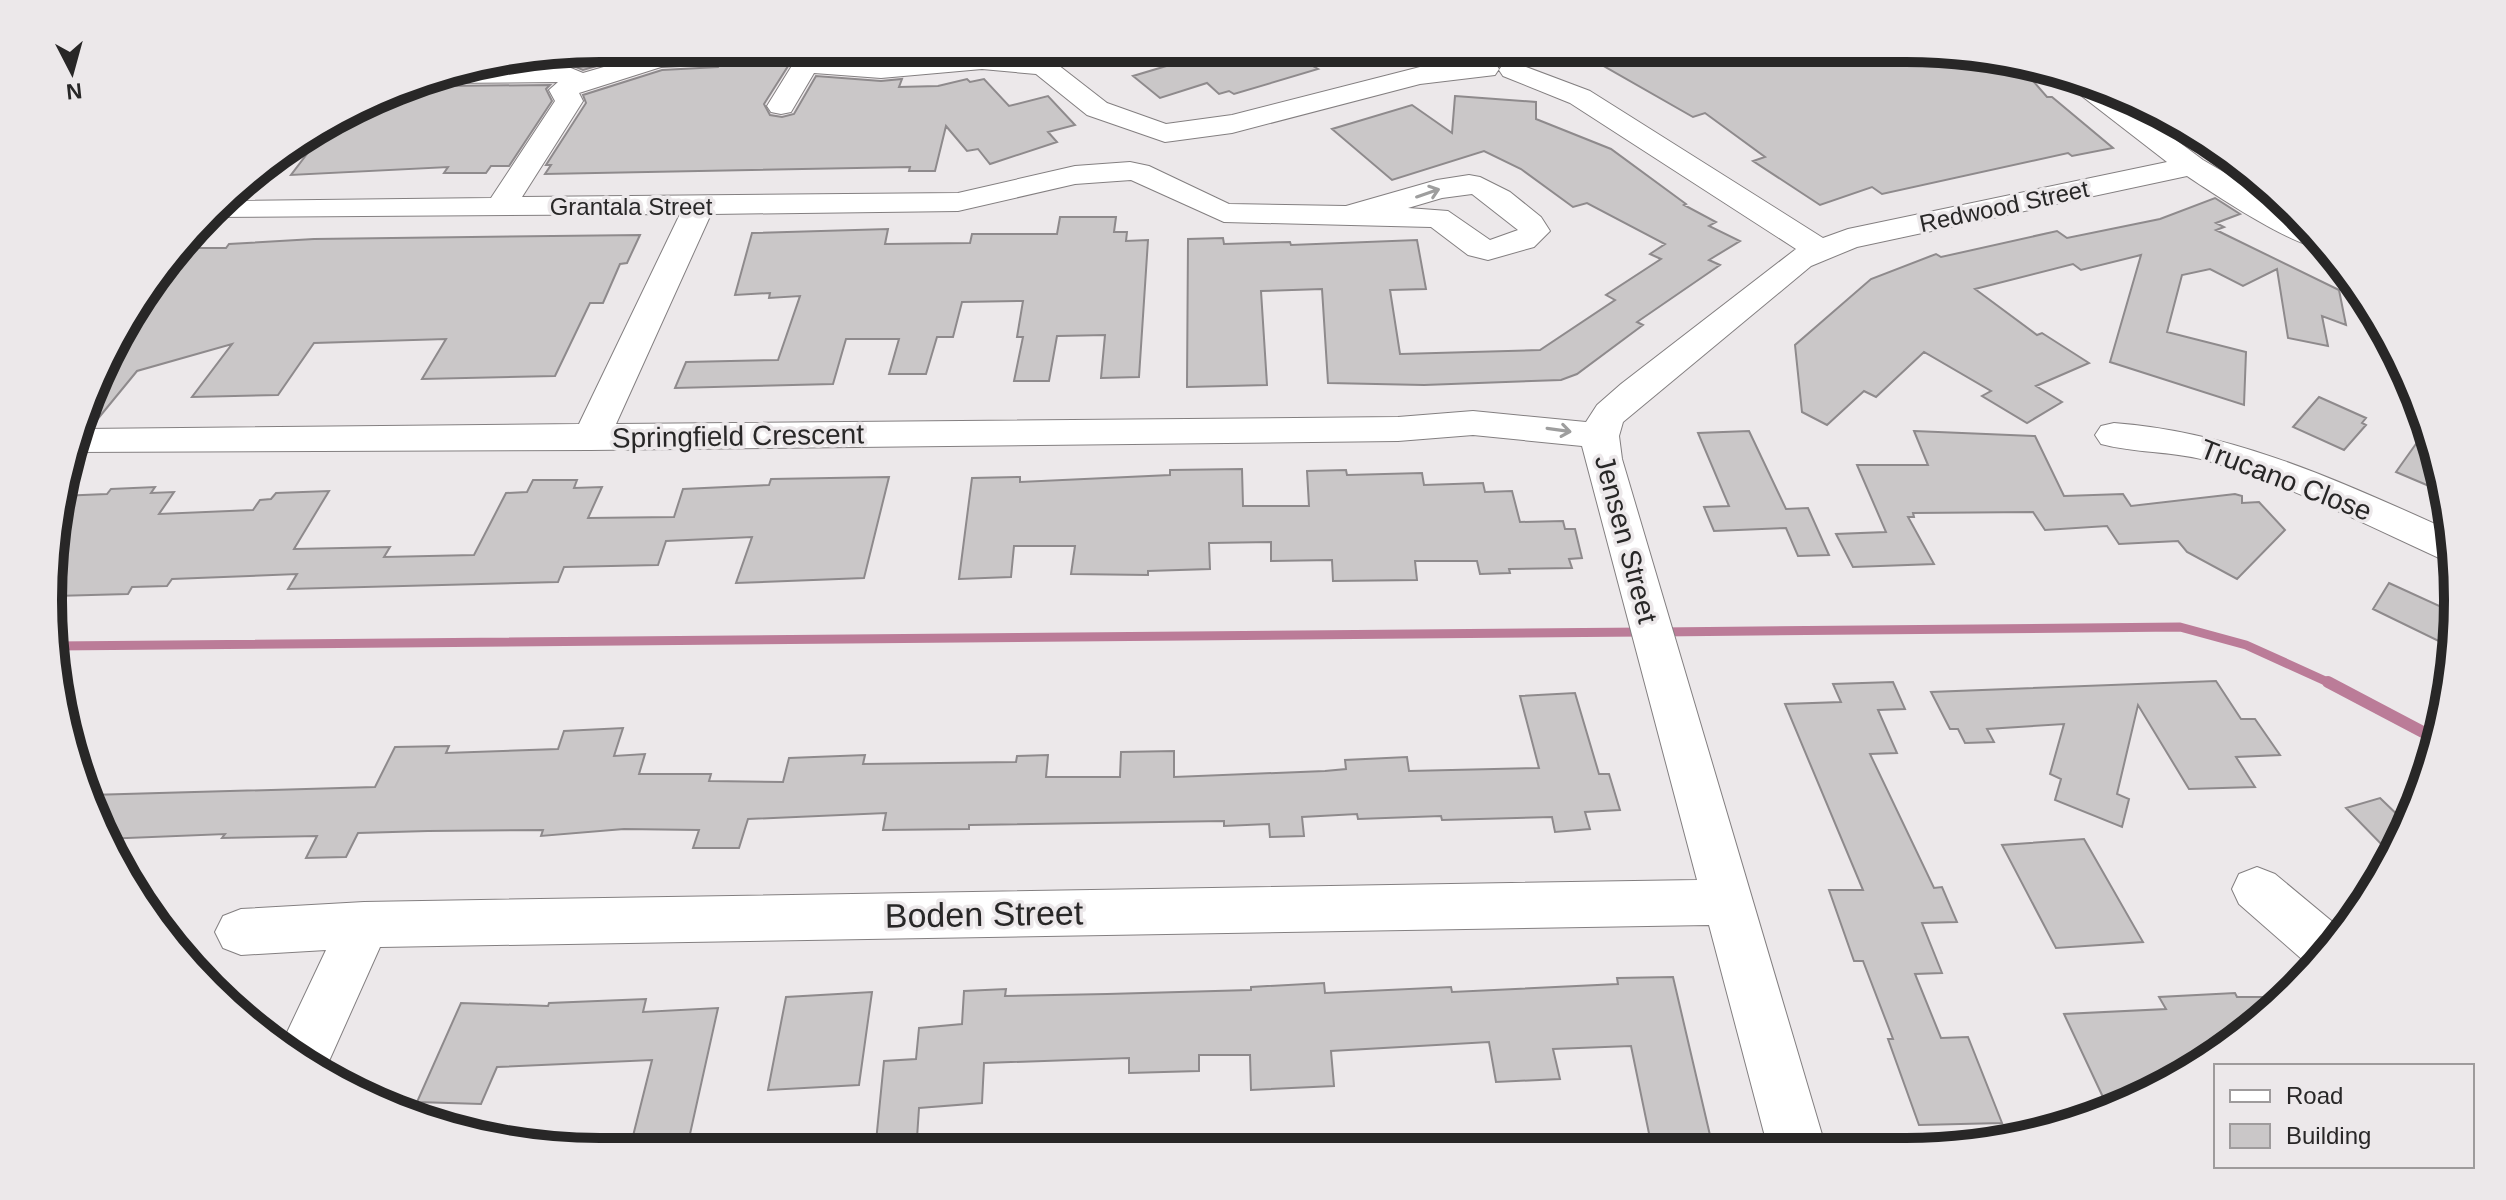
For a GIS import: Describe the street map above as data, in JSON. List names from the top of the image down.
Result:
{
  "streets": {
    "street": [
      "Grantala Street",
      "Redwood Street",
      "Springfield Crescent",
      "Trucano Close",
      "Jensen Street",
      "Boden Street"
    ]
  },
  "crossings": [
    ["Redwood Street", "Jensen Street"],
    ["Springfield Crescent", "Jensen Street"],
    ["Jensen Street", "Boden Street"]
  ],
  "legend": ["Road", "Building"],
  "north": "bottom"
}
